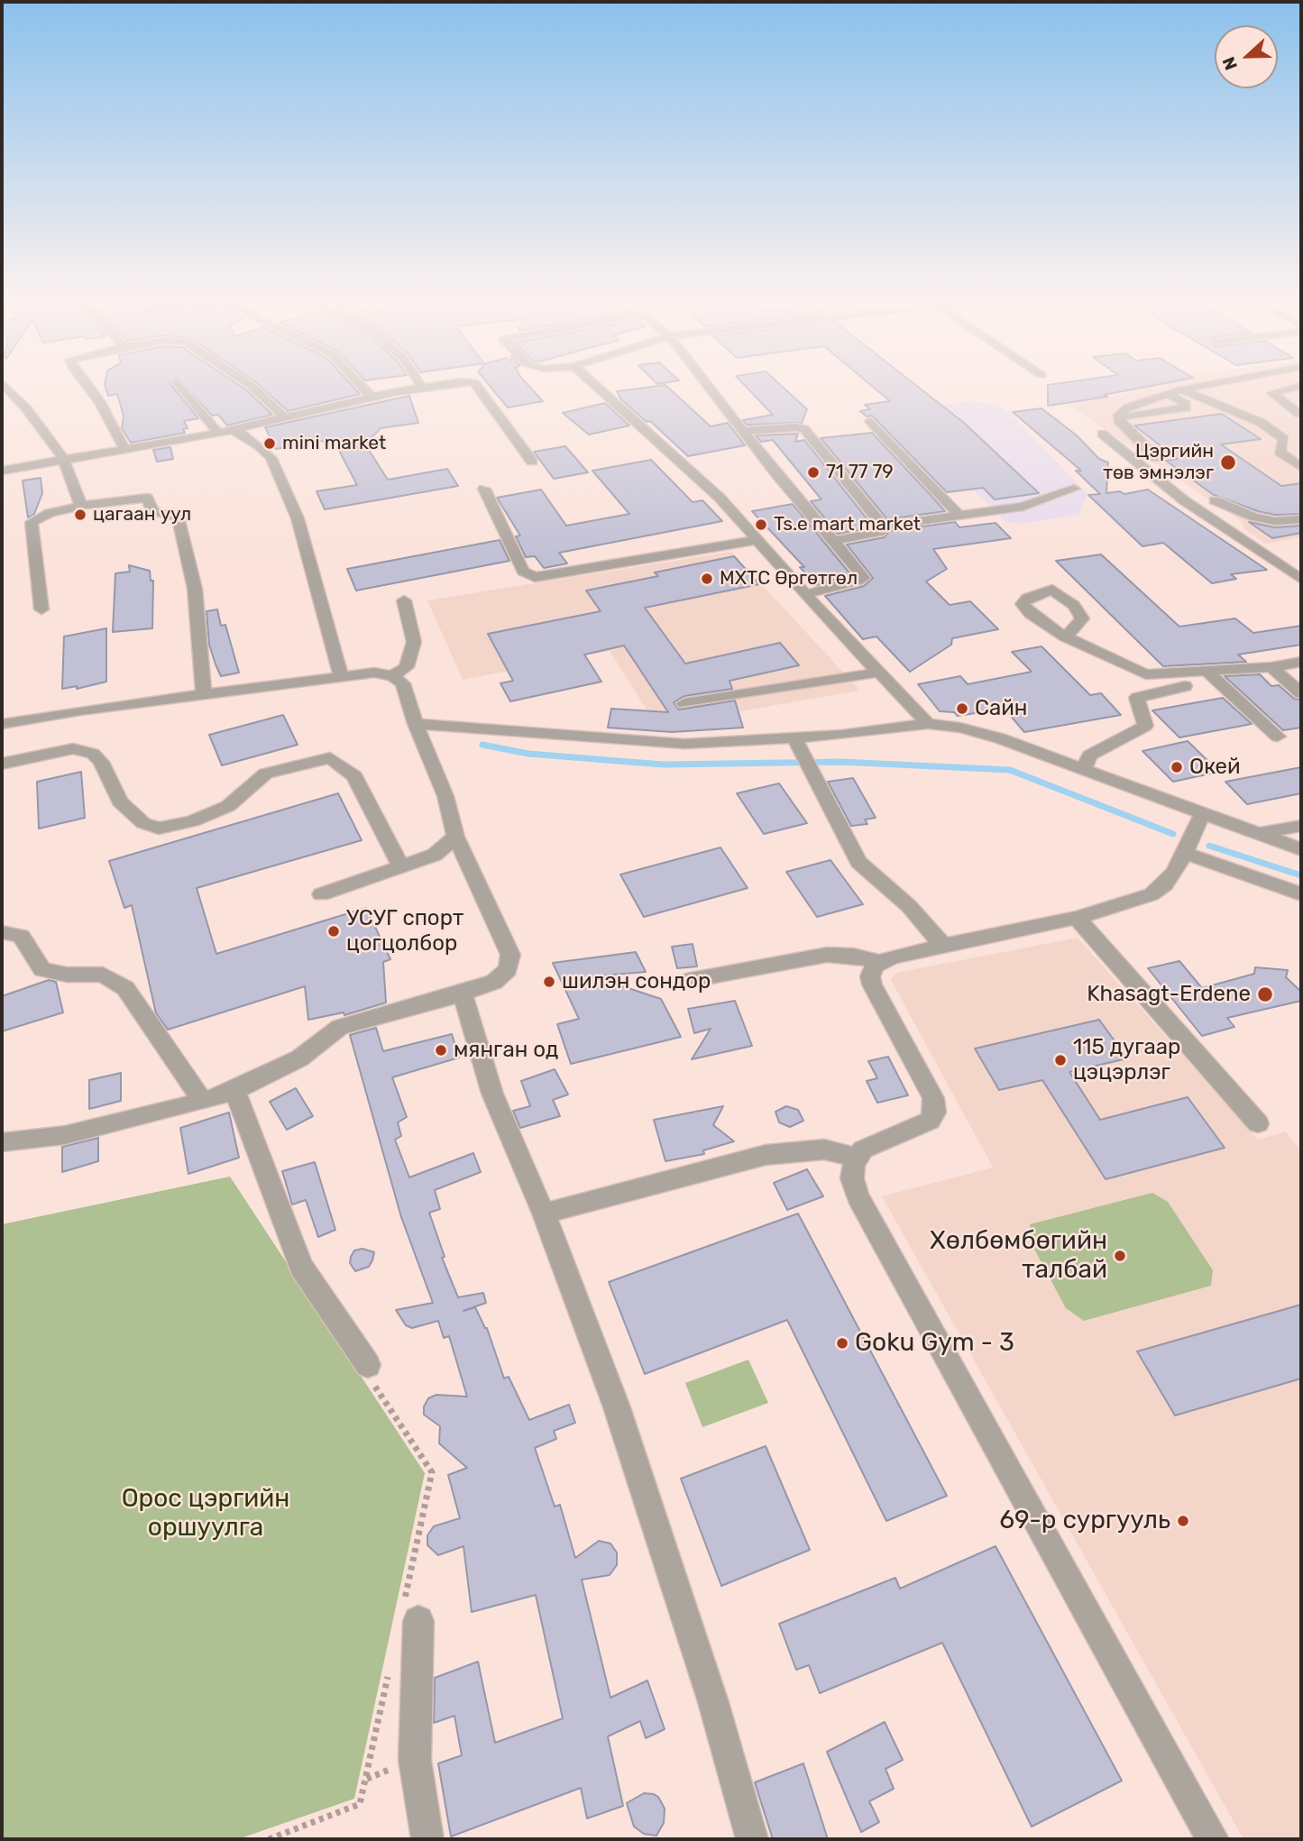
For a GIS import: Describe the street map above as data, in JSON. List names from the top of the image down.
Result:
{
  "parks": ["Орос цэргийн оршуулга"],
  "places": [
    "mini market",
    "Цэргийн төв эмнэлэг",
    "71 77 79",
    "цагаан уул",
    "Ts.e mart market",
    "МХТС Өргөтгөл",
    "Сайн",
    "Окей",
    "УСУГ спорт цогцолбор",
    "шилэн сондор",
    "Khasagt-Erdene",
    "мянган од",
    "115 дугаар цэцэрлэг",
    "Хөлбөмбөгийн талбай",
    "Goku Gym - 3",
    "69-р сургууль"
  ],
  "north": "left"
}
